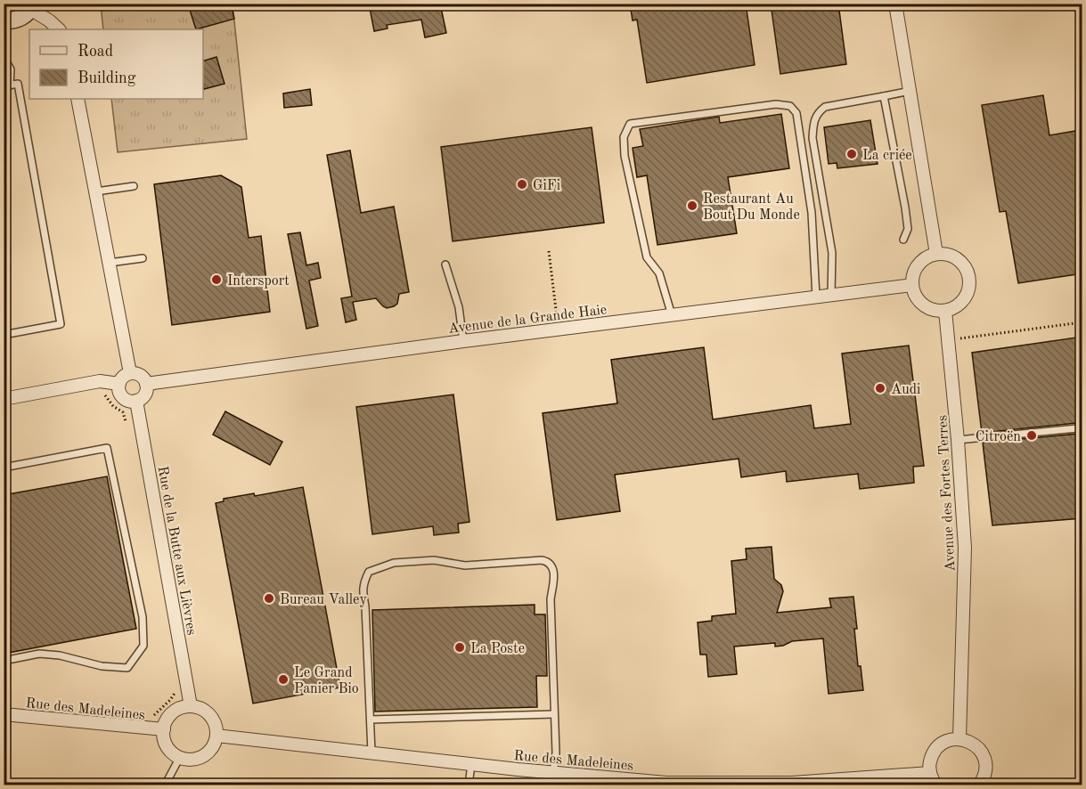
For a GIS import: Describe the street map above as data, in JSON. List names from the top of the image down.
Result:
{
  "streets": {
    "street": [
      "Avenue de la Grande Haie",
      "Avenue des Fortes Terres",
      "Rue de la Butte aux Lièvres",
      "Rue des Madeleines"
    ]
  },
  "crossings": [
    ["Avenue de la Grande Haie", "Avenue des Fortes Terres"],
    ["Avenue de la Grande Haie", "Rue de la Butte aux Lièvres"],
    ["Rue de la Butte aux Lièvres", "Rue des Madeleines"]
  ],
  "places": [
    "La criée",
    "GiFi",
    "Restaurant Au Bout Du Monde",
    "Intersport",
    "Audi",
    "Citroën",
    "Bureau Valley",
    "La Poste",
    "Le Grand Panier Bio"
  ],
  "legend": ["Road", "Building"]
}
